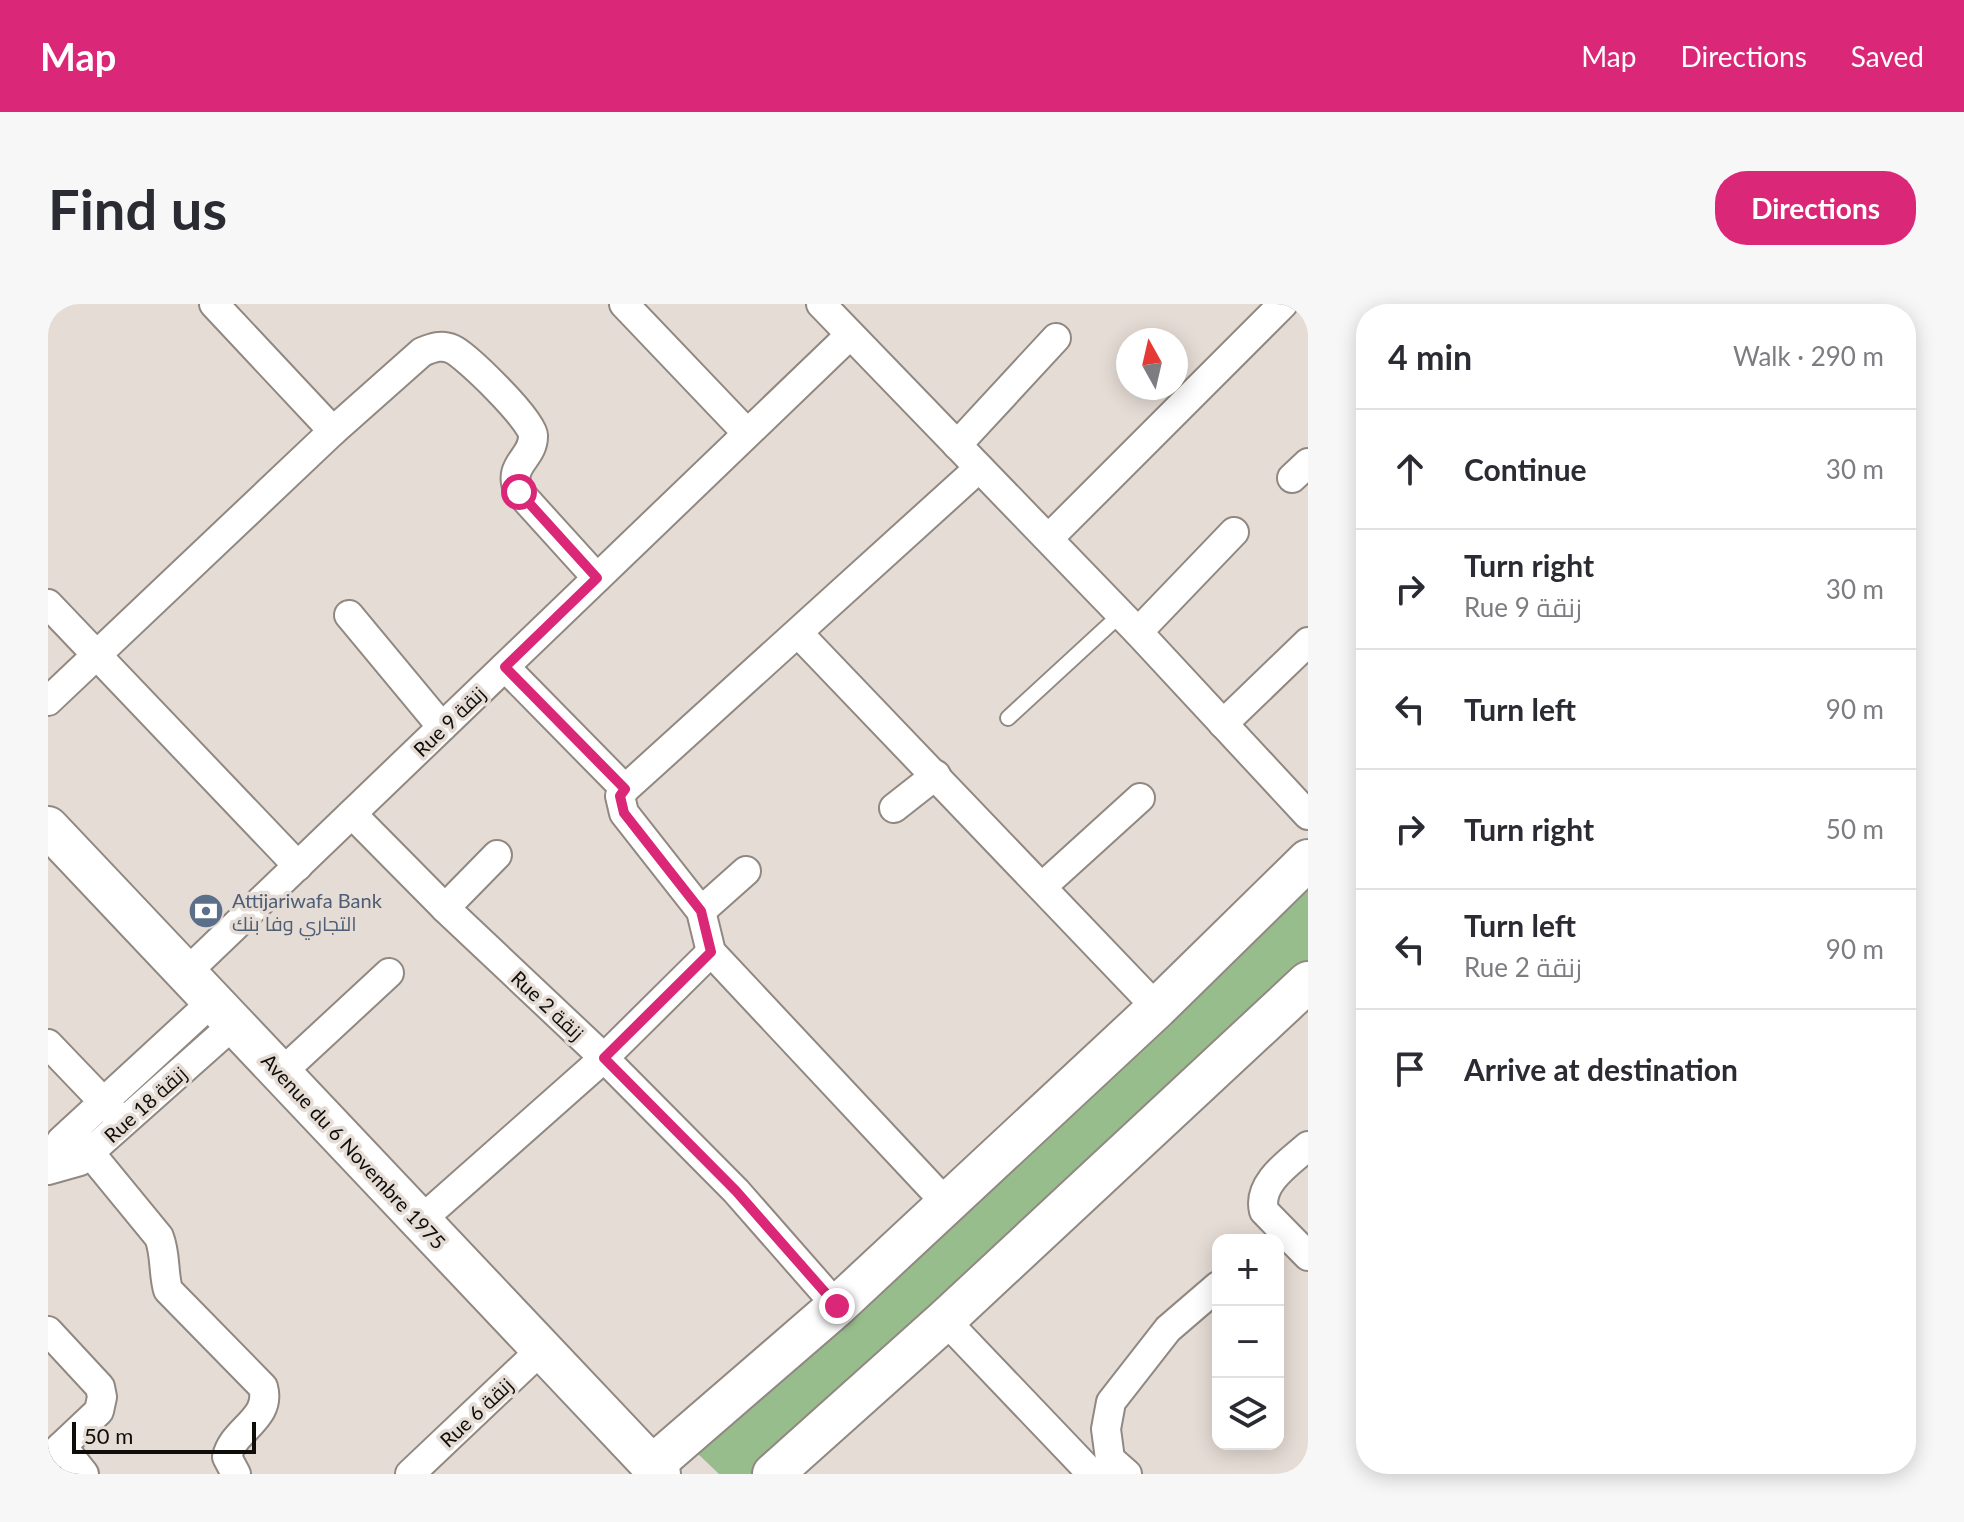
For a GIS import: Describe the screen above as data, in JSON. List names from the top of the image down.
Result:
{
  "streets": {
    "street": [
      "Rue 9 زنقة",
      "Rue 2 زنقة",
      "Rue 18 زنقة",
      "Avenue du 6 Novembre 1975",
      "Rue 6 زنقة"
    ]
  },
  "crossings": [
    ["Rue 9 زنقة", "Rue 2 زنقة"],
    ["Rue 9 زنقة", "Rue 18 زنقة"],
    ["Rue 9 زنقة", "Avenue du 6 Novembre 1975"],
    ["Rue 18 زنقة", "Avenue du 6 Novembre 1975"],
    ["Avenue du 6 Novembre 1975", "Rue 6 زنقة"]
  ],
  "places": {
    "bank": ["Attijariwafa Bank التجاري وفا بنك"]
  },
  "scale_bar": "50 m",
  "north": "top",
  "page": {
    "header": "Map",
    "nav": ["Map", "Directions", "Saved"],
    "buttons": "Directions",
    "title": "Find us",
    "heading": ["4 min", "Walk · 290 m"],
    "list": [
      ["Continue", "30 m"],
      ["Turn right", "Rue 9 زنقة", "30 m"],
      ["Turn left", "90 m"],
      ["Turn right", "50 m"],
      ["Turn left", "Rue 2 زنقة", "90 m"],
      "Arrive at destination"
    ],
    "map_buttons": ["+", "−"],
    "scale": "50 m"
  }
}
